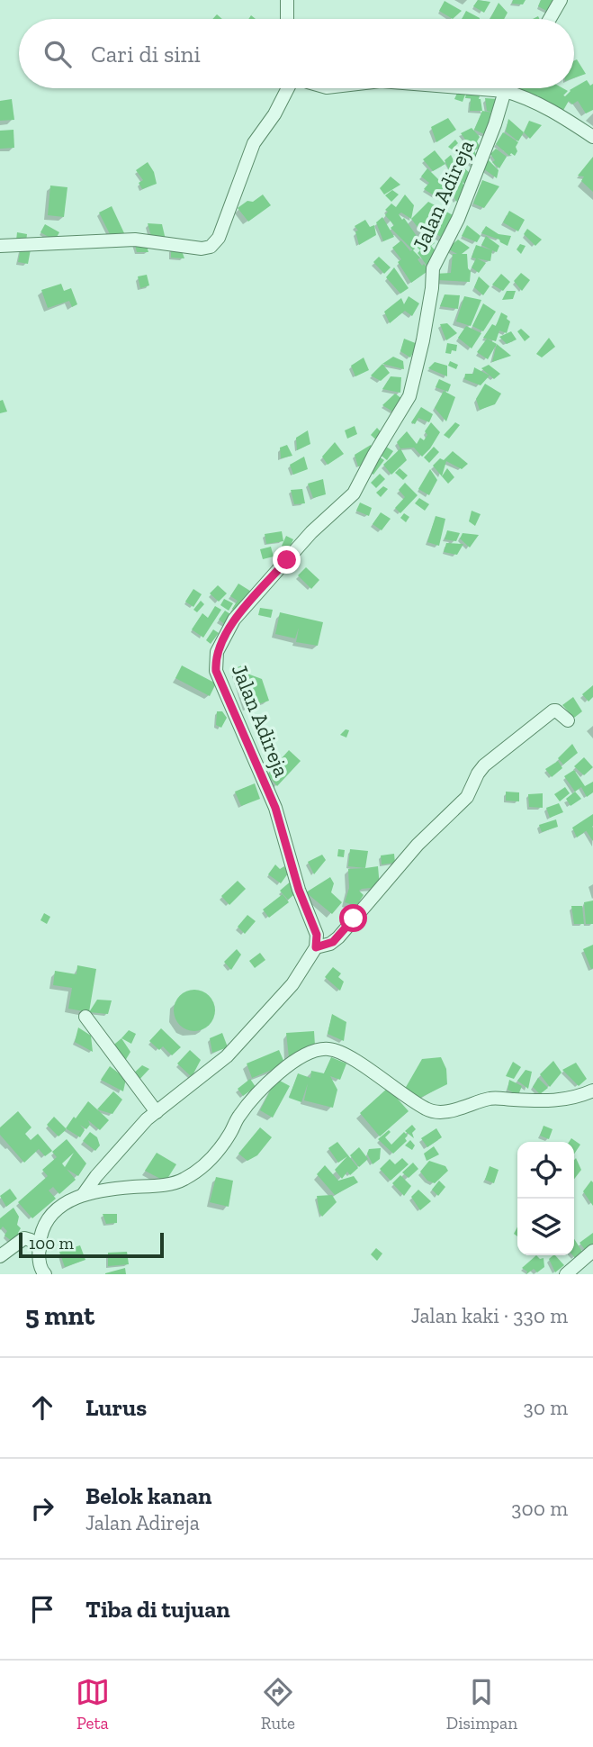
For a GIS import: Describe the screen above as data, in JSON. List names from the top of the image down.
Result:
{
  "streets": {
    "street": ["Jalan Adireja"]
  },
  "scale_bar": "100 m",
  "page": {
    "search": "Cari di sini",
    "scale": "100 m",
    "heading": ["5 mnt", "Jalan kaki · 330 m"],
    "list": [
      ["Lurus", "30 m"],
      ["Belok kanan", "Jalan Adireja", "300 m"],
      "Tiba di tujuan"
    ],
    "nav": ["Peta", "Rute", "Disimpan"]
  }
}
